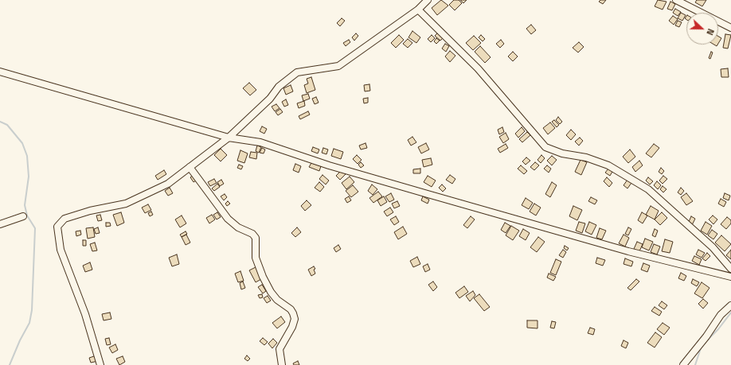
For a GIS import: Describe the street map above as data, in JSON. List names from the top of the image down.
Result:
{
  "north": "right"
}
